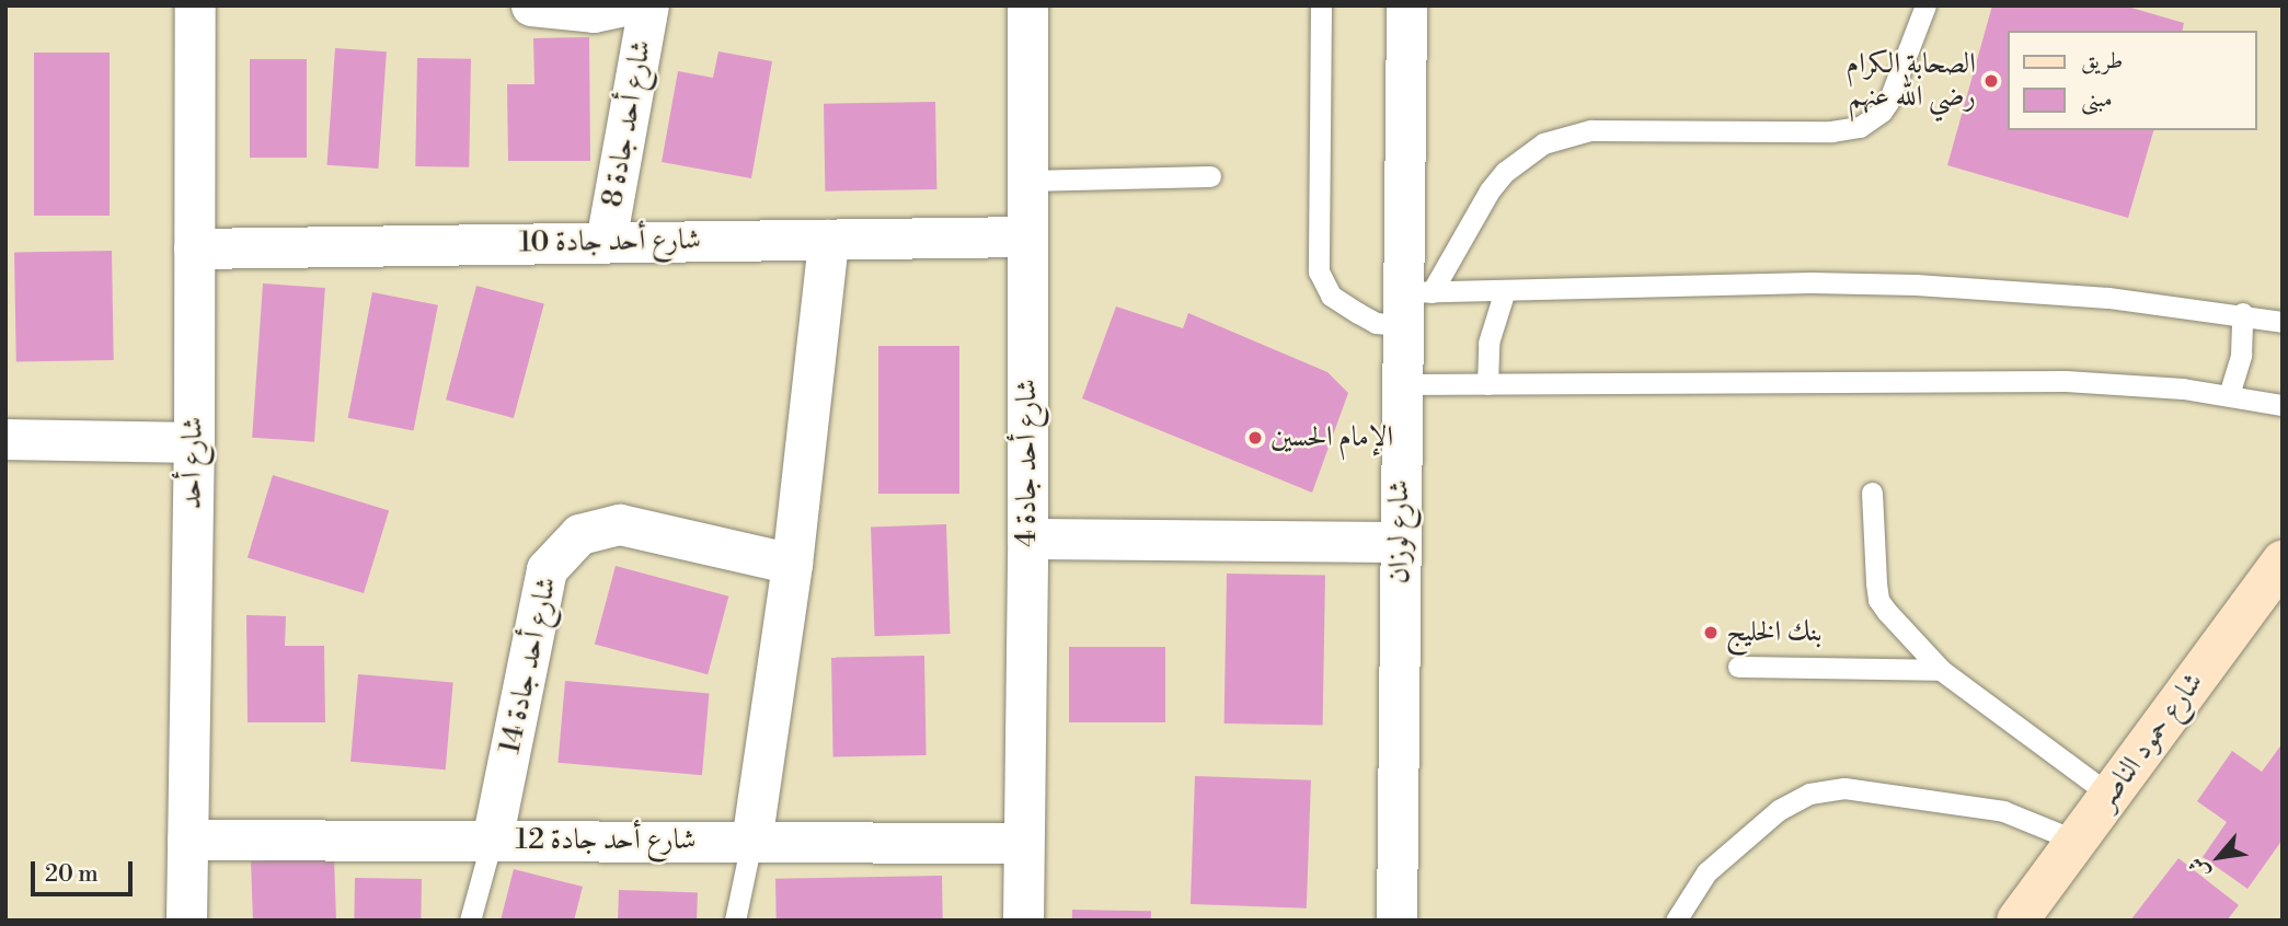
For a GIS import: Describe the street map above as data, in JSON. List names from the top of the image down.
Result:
{
  "streets": {
    "street": [
      "شارع أحد جادة 8",
      "شارع أحد جادة 10",
      "شارع أحد",
      "شارع أحد جادة 4",
      "شارع لوزان",
      "شارع أحد جادة 14",
      "شارع حمود الناصر",
      "شارع أحد جادة 12"
    ]
  },
  "crossings": [
    ["شارع أحد جادة 8", "شارع أحد جادة 10"],
    ["شارع أحد جادة 10", "شارع أحد"],
    ["شارع أحد جادة 10", "شارع أحد جادة 4"],
    ["شارع أحد", "شارع أحد جادة 12"],
    ["شارع أحد جادة 4", "شارع أحد جادة 12"],
    ["شارع أحد جادة 14", "شارع أحد جادة 12"]
  ],
  "places": ["الصحابة الكرام رضي الله عنهم", "الإمام الحسين", "بنك الخليج"],
  "legend": ["طريق", "مبنى"],
  "scale_bar": "20 m",
  "north": "bottom left"
}
